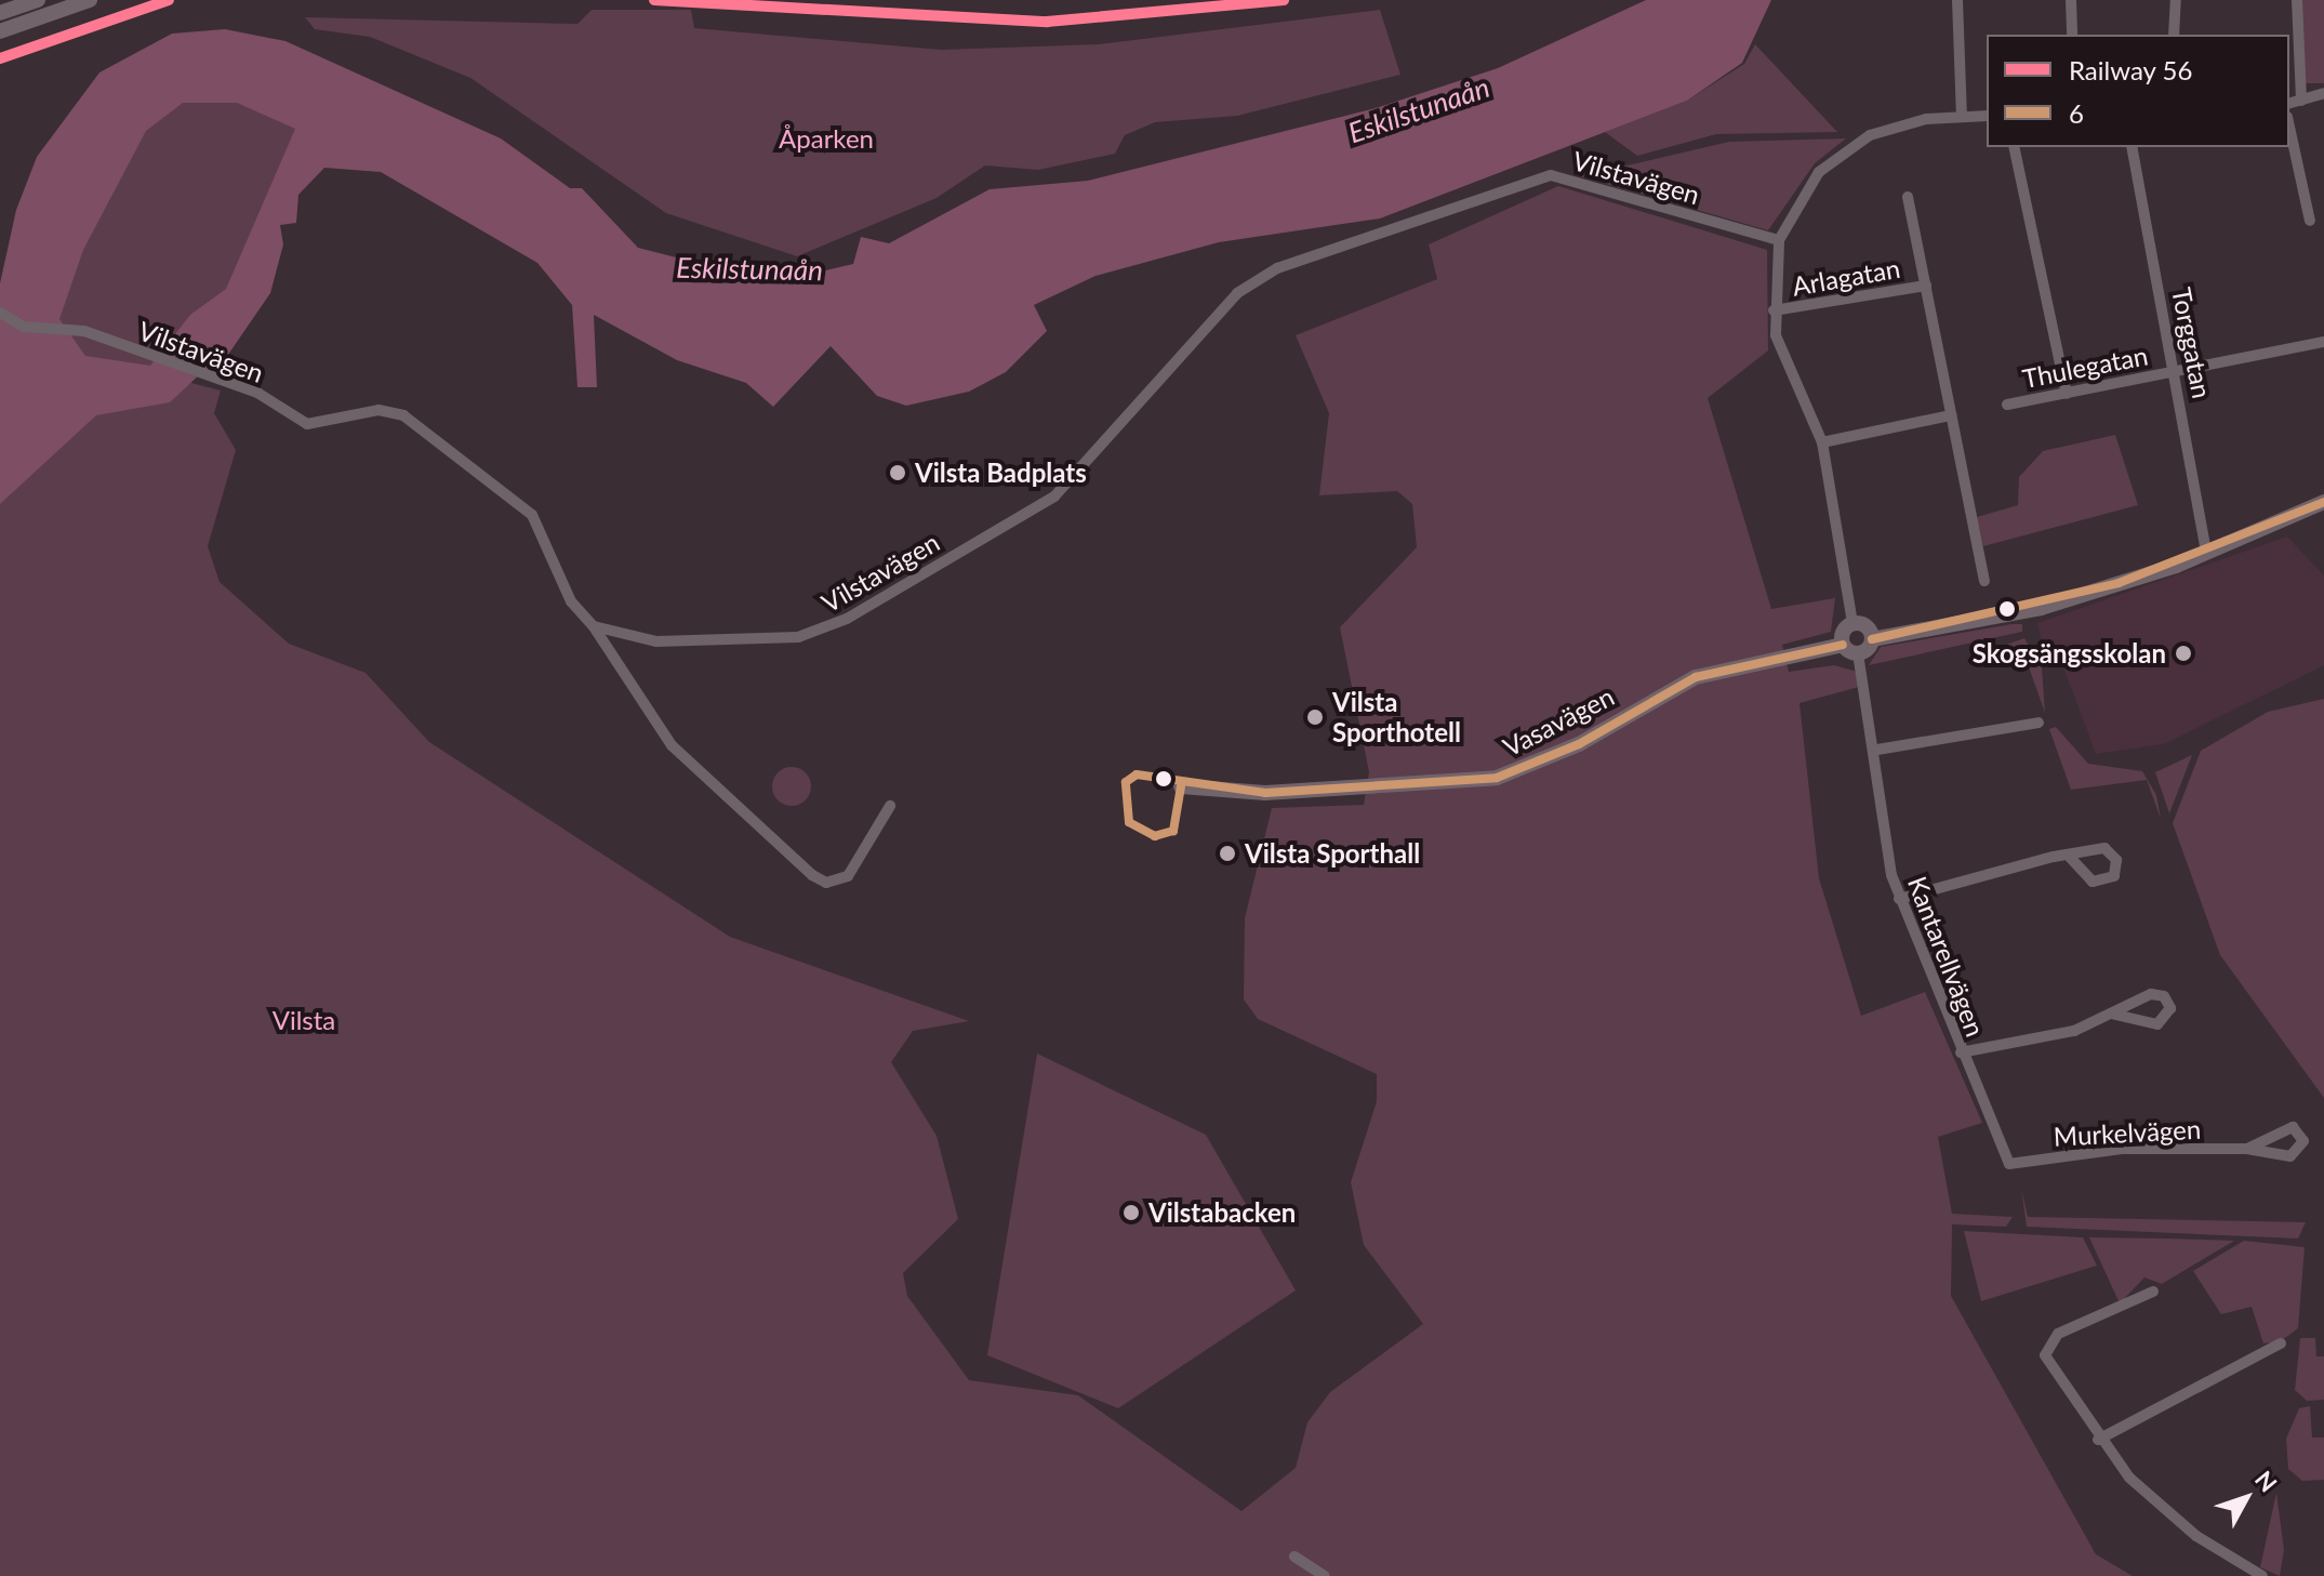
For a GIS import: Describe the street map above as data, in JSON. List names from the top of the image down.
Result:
{
  "streets": {
    "street": [
      "Vilstavägen",
      "Arlagatan",
      "Torggatan",
      "Thulegatan",
      "Vasavägen",
      "Kantarellvägen",
      "Murkelvägen"
    ]
  },
  "crossings": [
    ["Torggatan", "Thulegatan"],
    ["Kantarellvägen", "Murkelvägen"]
  ],
  "water": ["Eskilstunaån"],
  "parks": ["Åparken", "Vilsta"],
  "places": [
    "Vilsta Badplats",
    "Skogsängsskolan",
    "Vilsta Sporthotell",
    "Vilsta Sporthall",
    "Vilstabacken"
  ],
  "lines": ["rail line 56", "transit line 6"],
  "legend": ["Railway 56", "6"],
  "north": "top right"
}
